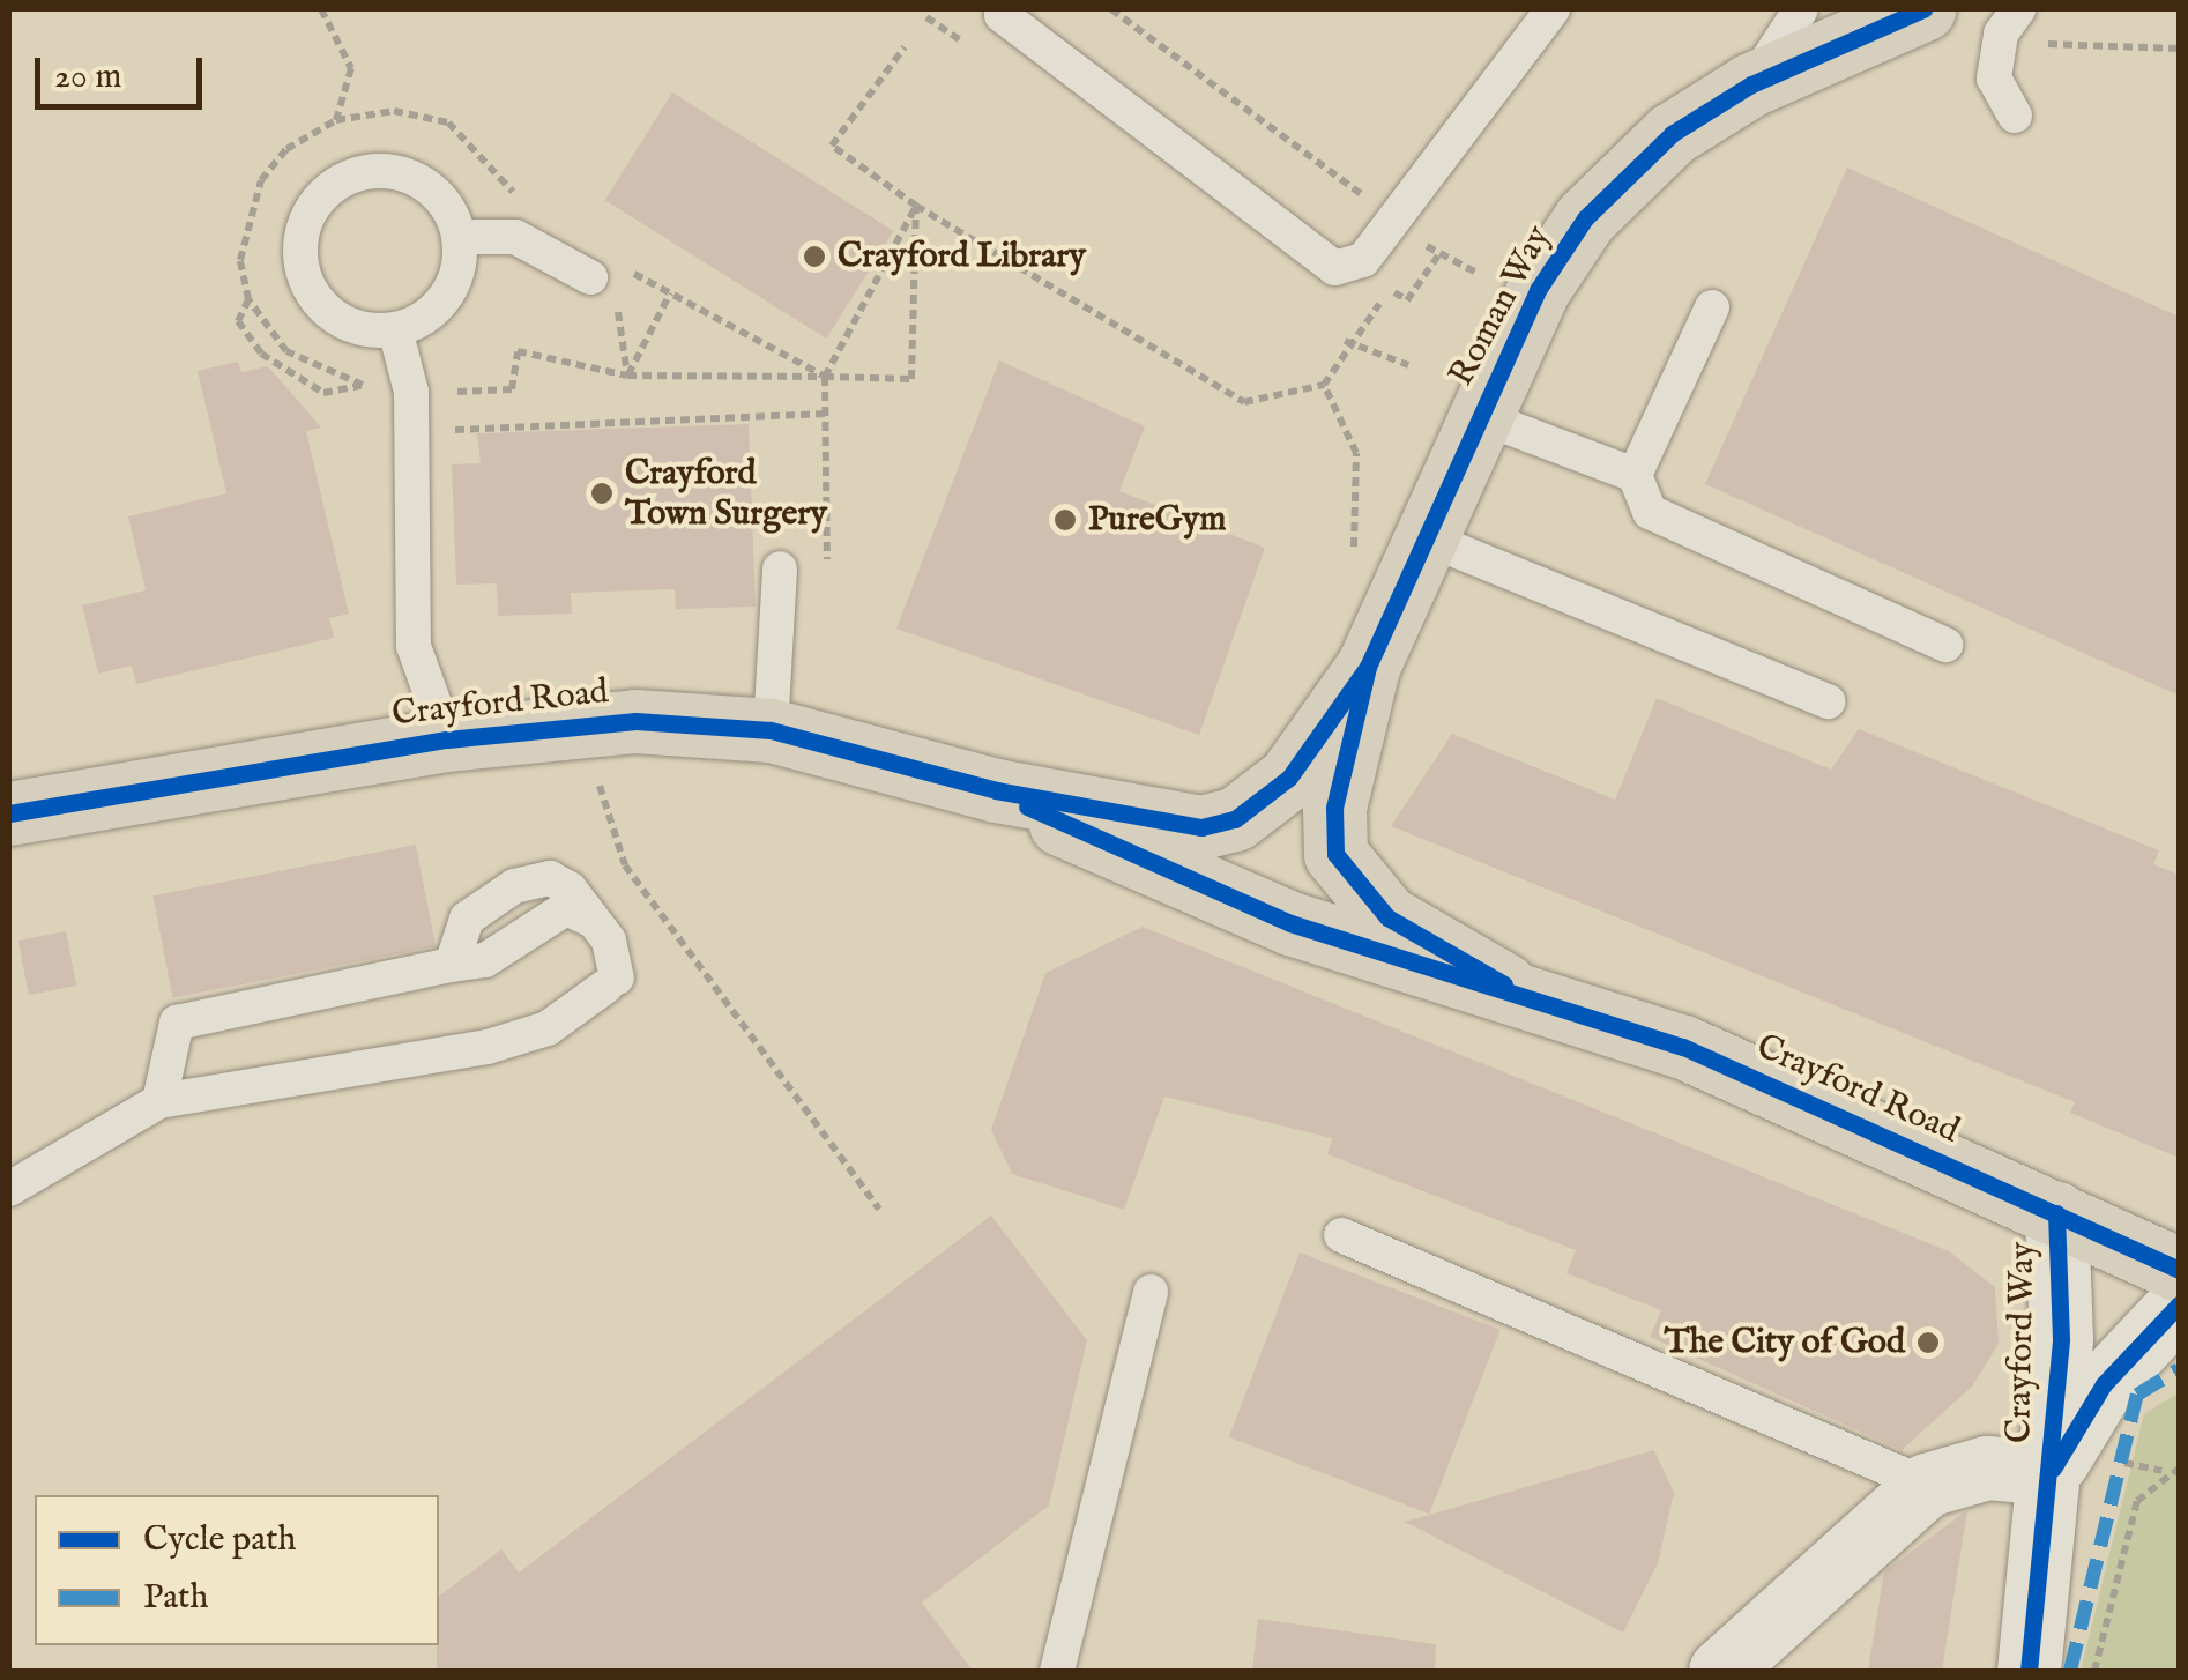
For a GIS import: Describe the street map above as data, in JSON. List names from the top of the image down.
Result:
{
  "streets": {
    "main road": ["Roman Way", "Crayford Road", "Crayford Way"]
  },
  "crossings": [
    ["Roman Way", "Crayford Road"],
    ["Crayford Road", "Crayford Way"]
  ],
  "places": [
    "Crayford Library",
    "Crayford Town Surgery",
    "PureGym",
    "The City of God"
  ],
  "legend": ["Cycle path", "Path"],
  "scale_bar": "20 m"
}
